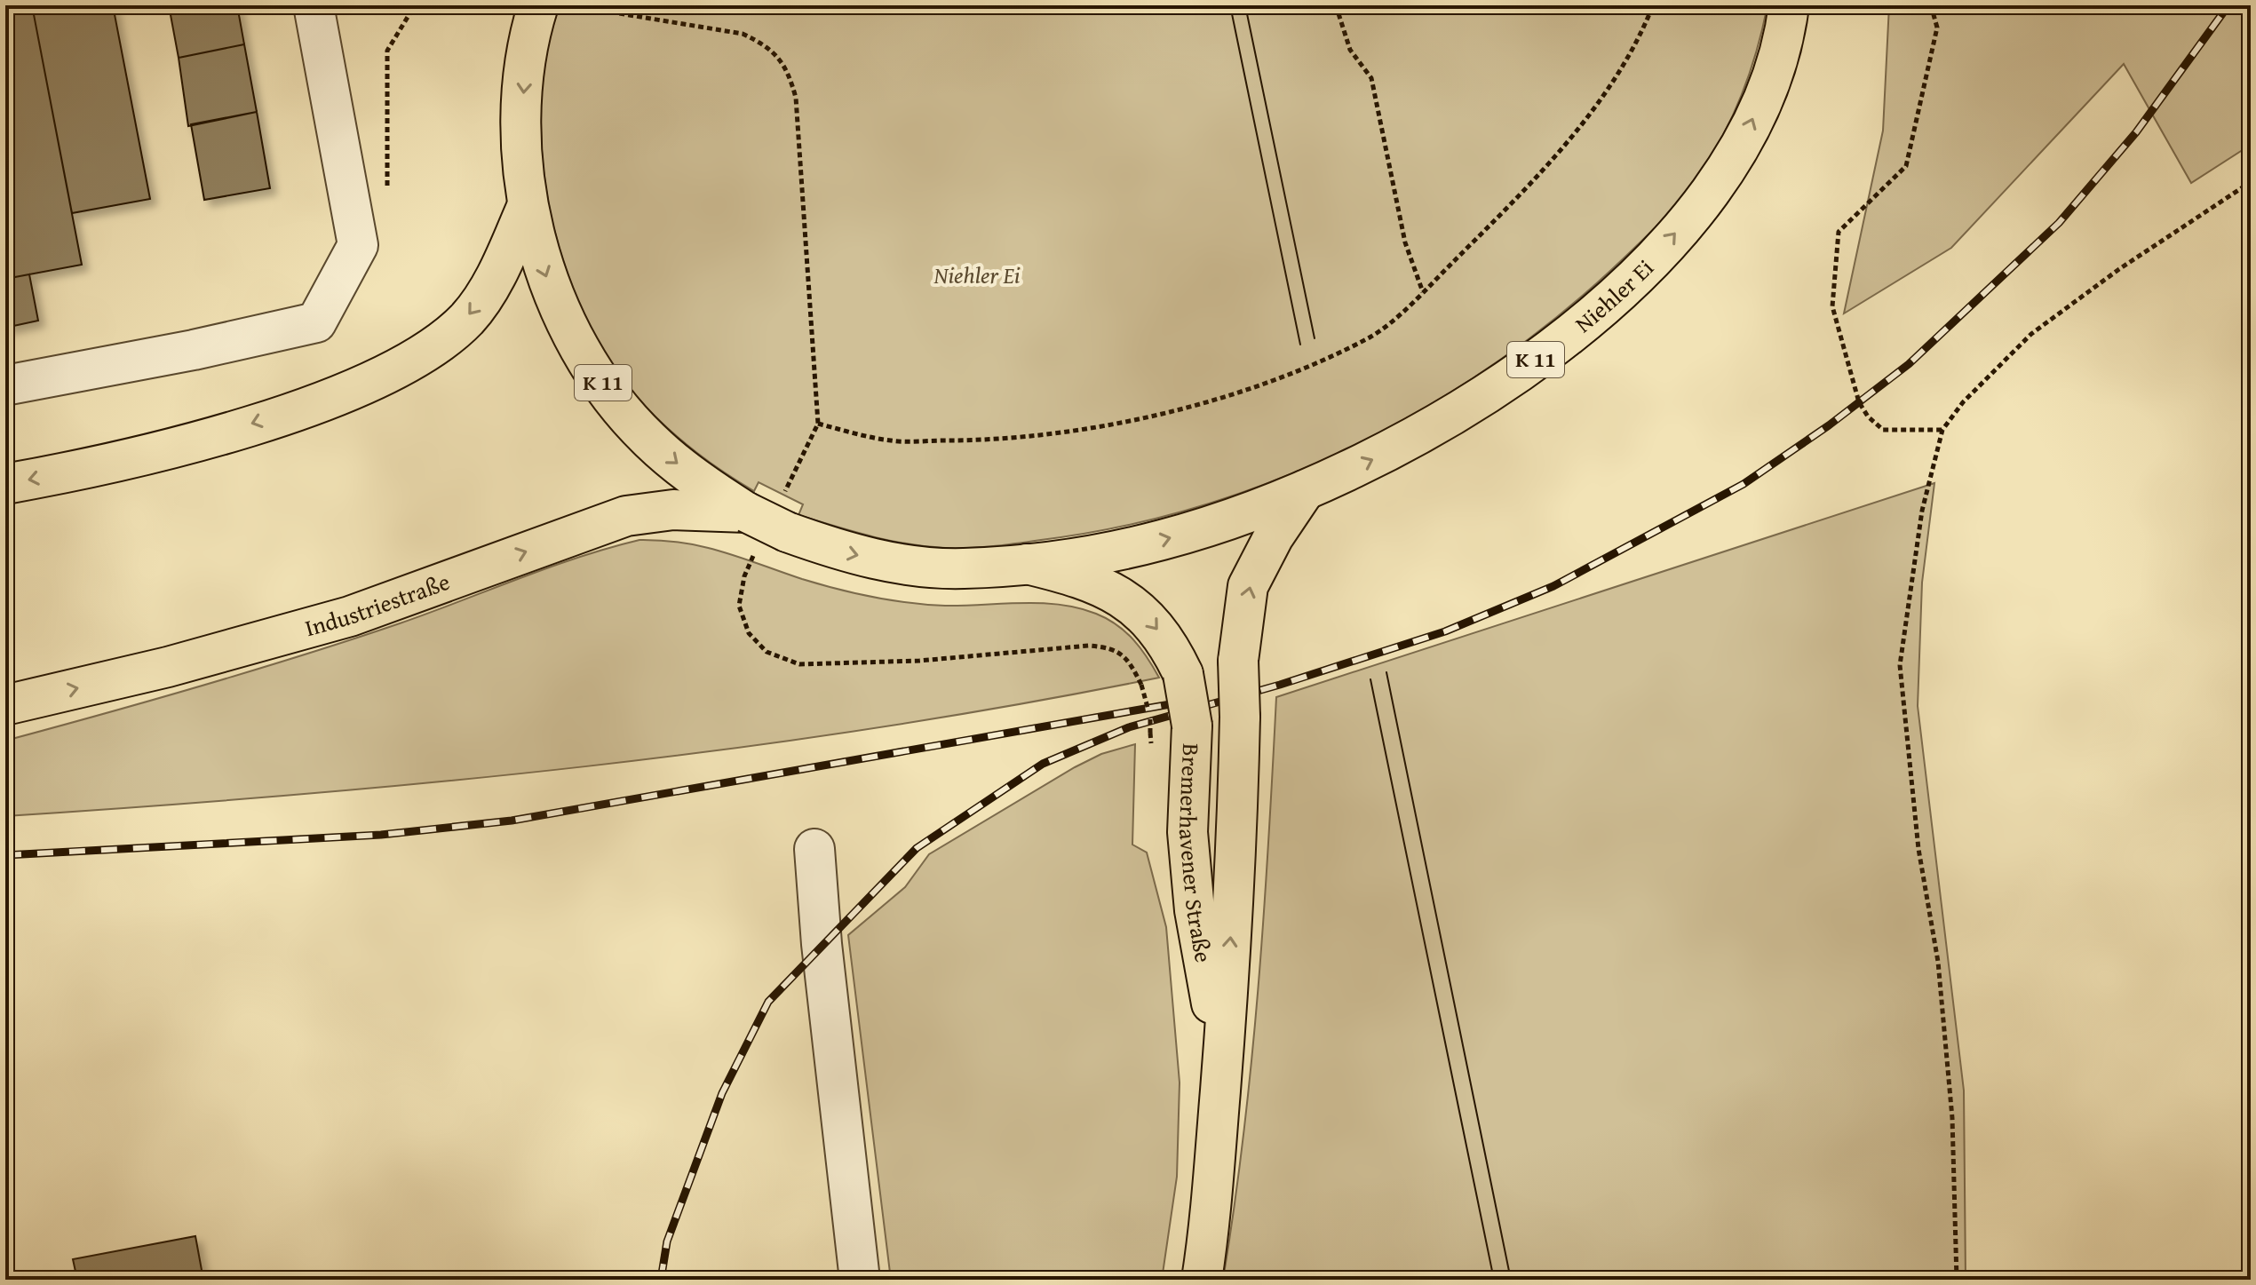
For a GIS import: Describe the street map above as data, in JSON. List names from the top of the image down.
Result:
{
  "streets": {
    "main road": [
      "Niehler Ei",
      "K 11",
      "Industriestraße",
      "Bremerhavener Straße"
    ]
  },
  "crossings": [
    ["Niehler Ei", "Industriestraße"],
    ["Niehler Ei", "Bremerhavener Straße"]
  ],
  "parks": ["Niehler Ei"]
}
